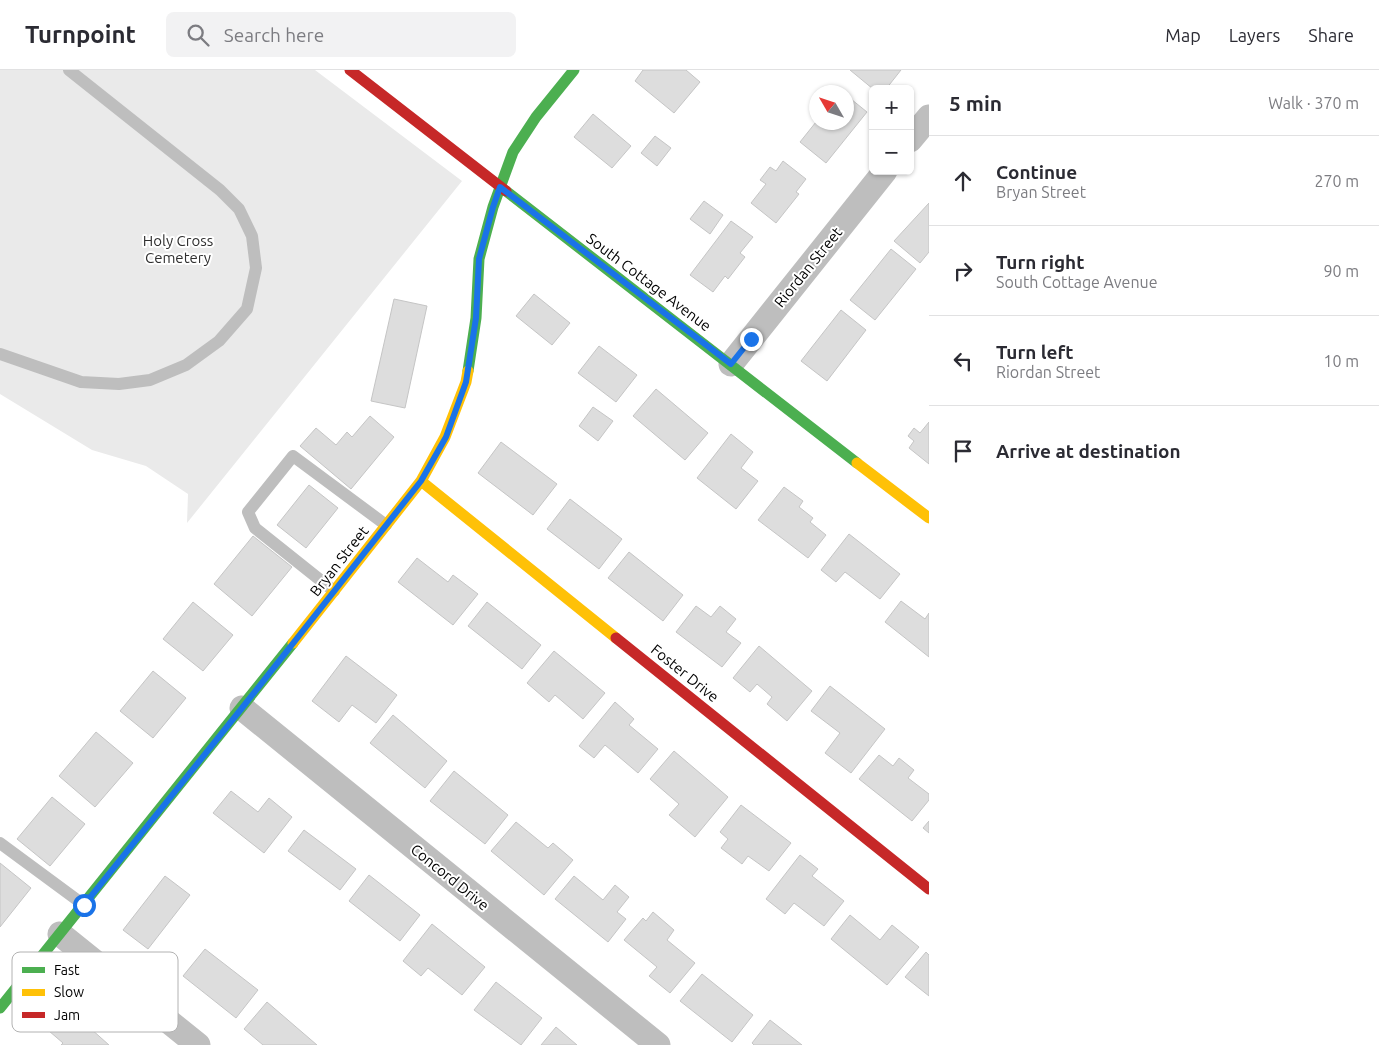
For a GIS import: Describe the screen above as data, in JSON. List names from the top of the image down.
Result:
{
  "streets": {
    "street": [
      "Riordan Street",
      "South Cottage Avenue",
      "Bryan Street",
      "Foster Drive",
      "Concord Drive"
    ]
  },
  "crossings": [
    ["Riordan Street", "South Cottage Avenue"],
    ["South Cottage Avenue", "Bryan Street"],
    ["Bryan Street", "Foster Drive"],
    ["Bryan Street", "Concord Drive"]
  ],
  "parks": ["Holy Cross Cemetery"],
  "legend": ["Fast", "Slow", "Jam"],
  "north": "top left",
  "page": {
    "header": "Turnpoint",
    "search": "Search here",
    "nav": ["Map", "Layers", "Share"],
    "heading": ["5 min", "Walk · 370 m"],
    "map_buttons": ["+", "−"],
    "list": [
      ["Continue", "Bryan Street", "270 m"],
      ["Turn right", "South Cottage Avenue", "90 m"],
      ["Turn left", "Riordan Street", "10 m"],
      "Arrive at destination"
    ]
  }
}
